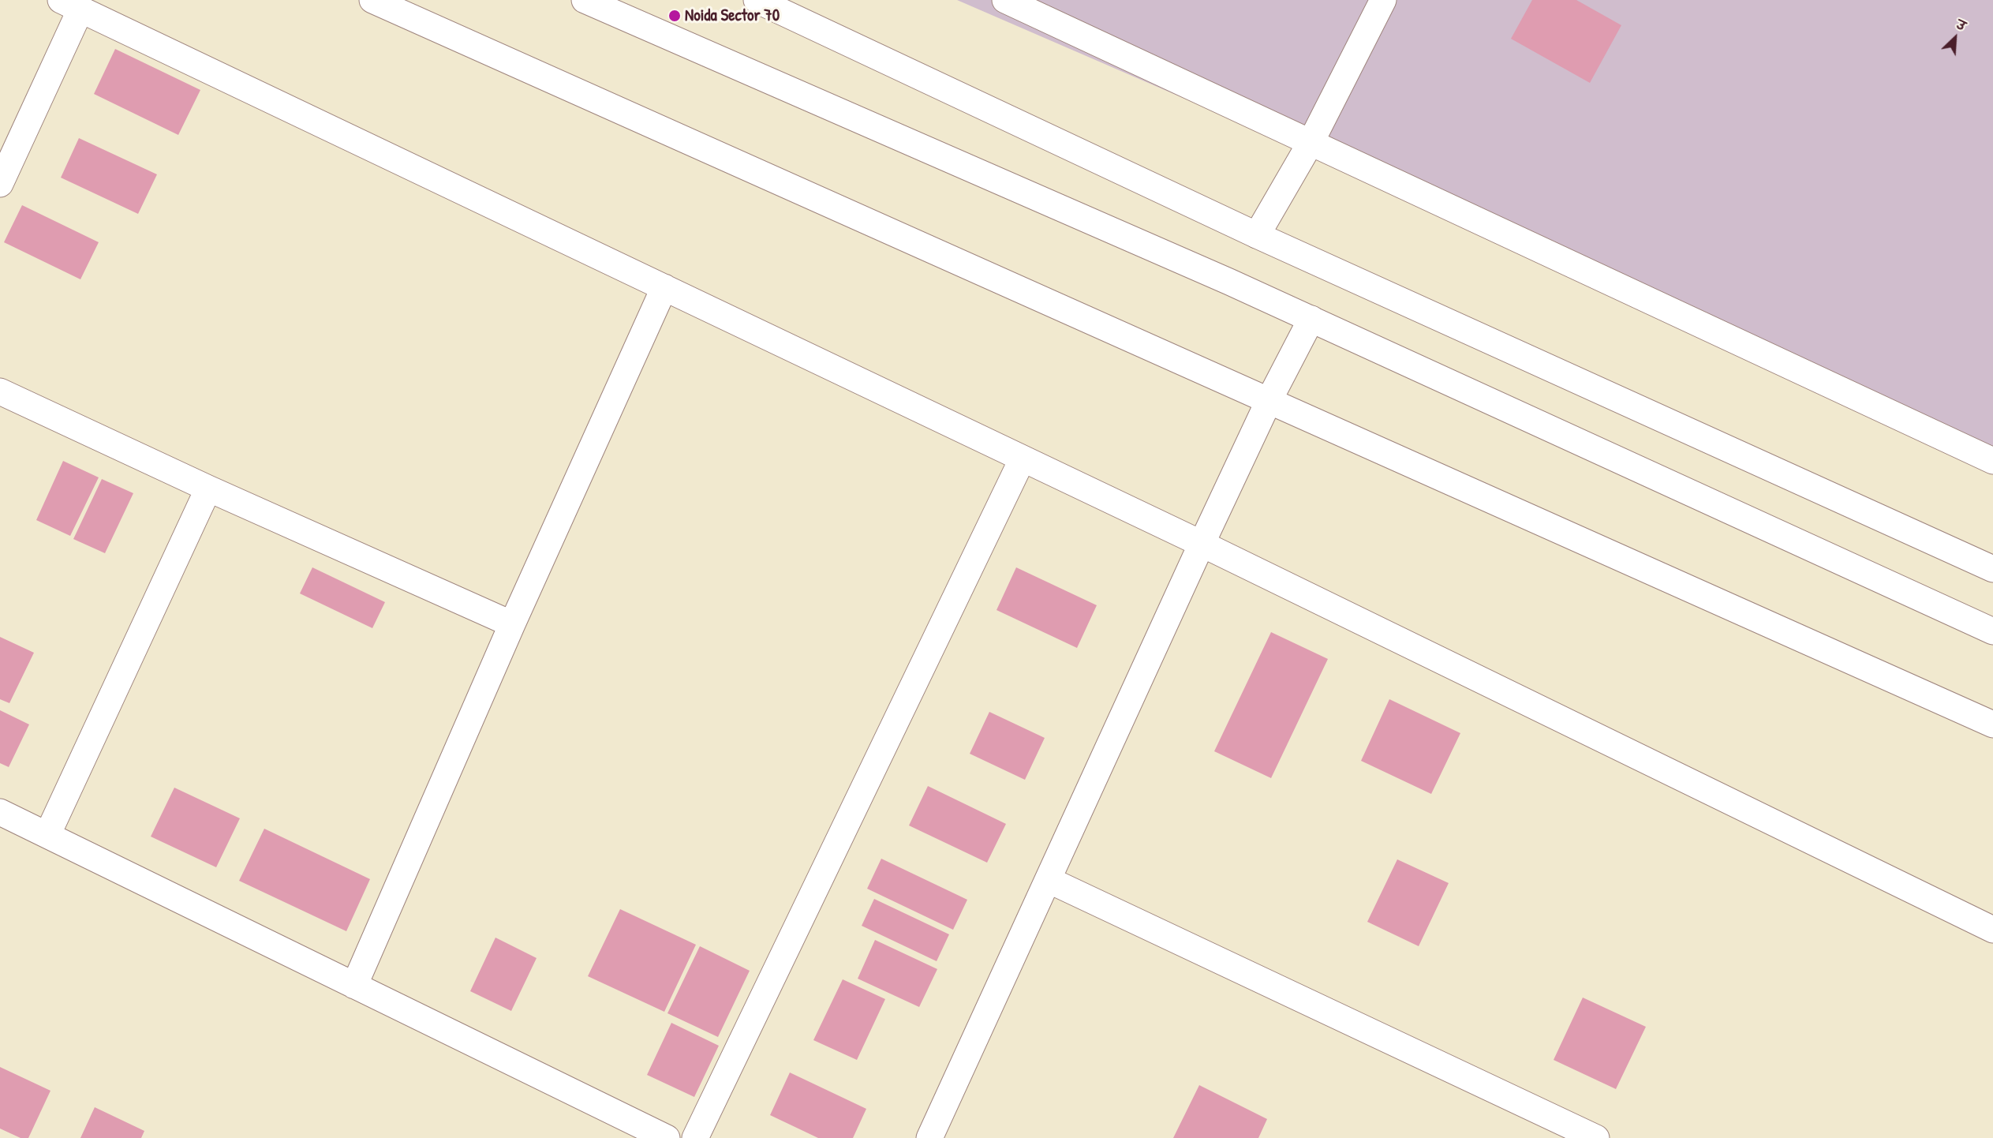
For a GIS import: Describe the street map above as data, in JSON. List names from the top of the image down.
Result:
{
  "places": ["Noida Sector 70"],
  "north": "top right"
}
